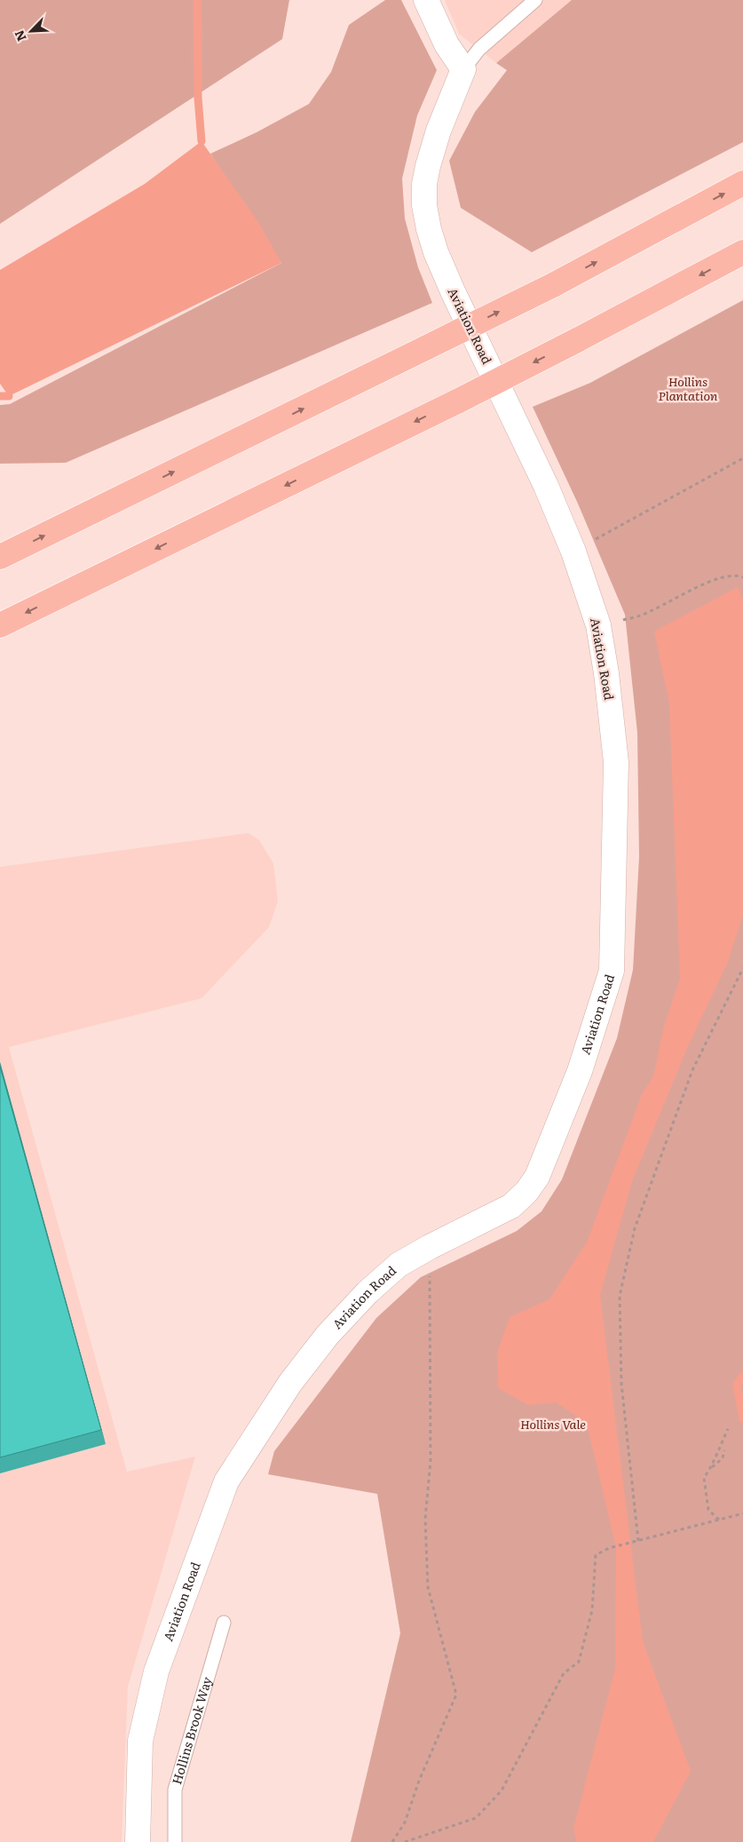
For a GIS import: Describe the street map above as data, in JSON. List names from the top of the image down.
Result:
{
  "streets": {
    "street": ["Aviation Road"],
    "lane": ["Hollins Brook Way"]
  },
  "parks": ["Hollins Plantation", "Hollins Vale"],
  "north": "bottom left"
}
